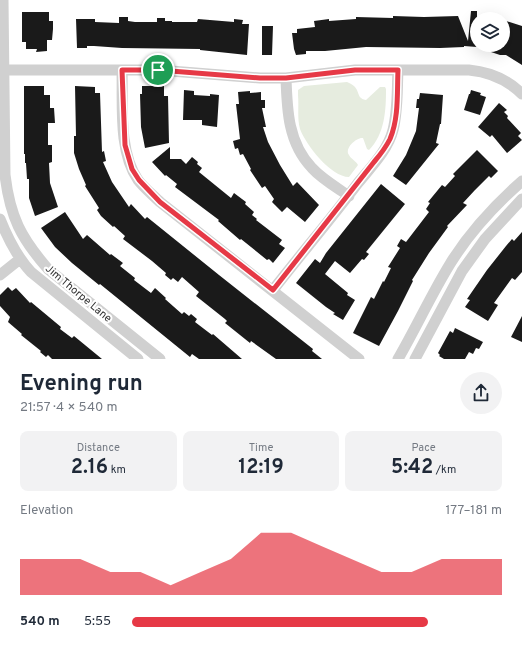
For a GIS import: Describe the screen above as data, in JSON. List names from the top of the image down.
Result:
{
  "streets": {
    "street": ["Jim Thorpe Lane"]
  },
  "page": {
    "heading": ["Evening run", "21:57 · 4 × 540 m"],
    "stats": [
      ["Distance", "2.16 km"],
      ["Time", "12:19"],
      ["Pace", "5:42 /km"]
    ],
    "chart": ["Elevation", "177–181 m"],
    "list": [
      {
        "name": "540 m",
        "note": "5:55"
      }
    ]
  }
}
